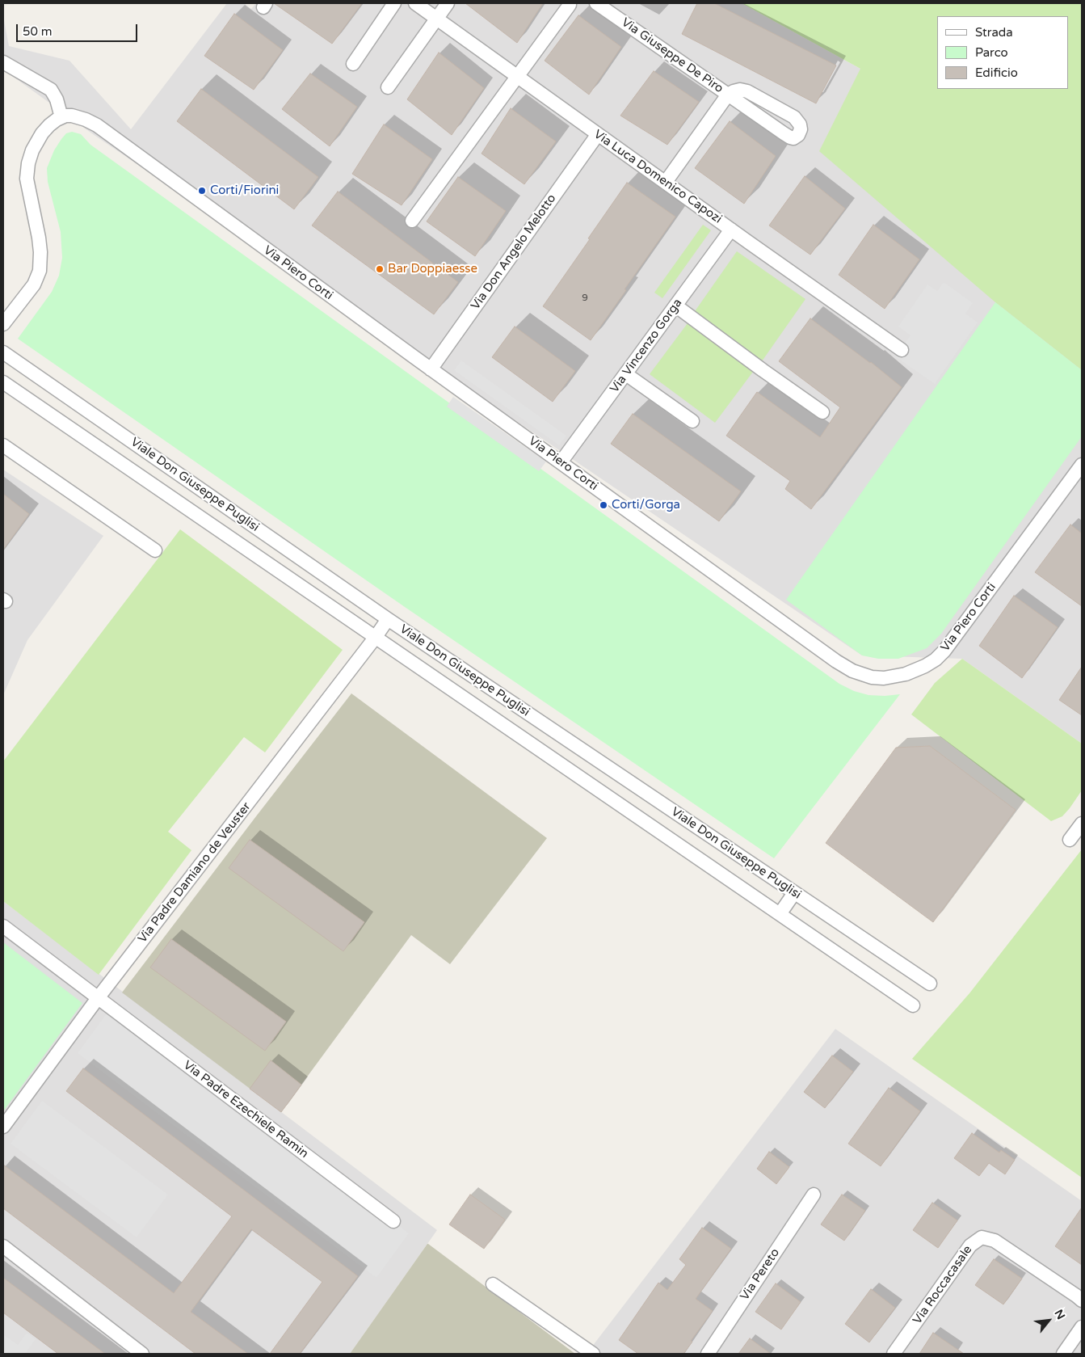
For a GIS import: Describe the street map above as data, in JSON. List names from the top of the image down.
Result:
{
  "streets": {
    "street": [
      "Via Giuseppe De Piro",
      "Via Luca Domenico Capozi",
      "Via Don Angelo Melotto",
      "Via Piero Corti",
      "Via Vincenzo Gorga",
      "Viale Don Giuseppe Puglisi",
      "Via Padre Damiano de Veuster",
      "Via Padre Ezechiele Ramin",
      "Via Pereto",
      "Via Roccacasale"
    ]
  },
  "crossings": [
    ["Via Luca Domenico Capozi", "Via Don Angelo Melotto"],
    ["Via Luca Domenico Capozi", "Via Vincenzo Gorga"],
    ["Via Don Angelo Melotto", "Via Piero Corti"],
    ["Via Piero Corti", "Via Vincenzo Gorga"],
    ["Viale Don Giuseppe Puglisi", "Via Padre Damiano de Veuster"],
    ["Via Padre Damiano de Veuster", "Via Padre Ezechiele Ramin"]
  ],
  "places": ["Corti/Fiorini", "Bar Doppiaesse", "Corti/Gorga"],
  "house_numbers": ["9"],
  "legend": ["Strada", "Parco", "Edificio"],
  "scale_bar": "50 m",
  "north": "top right"
}
